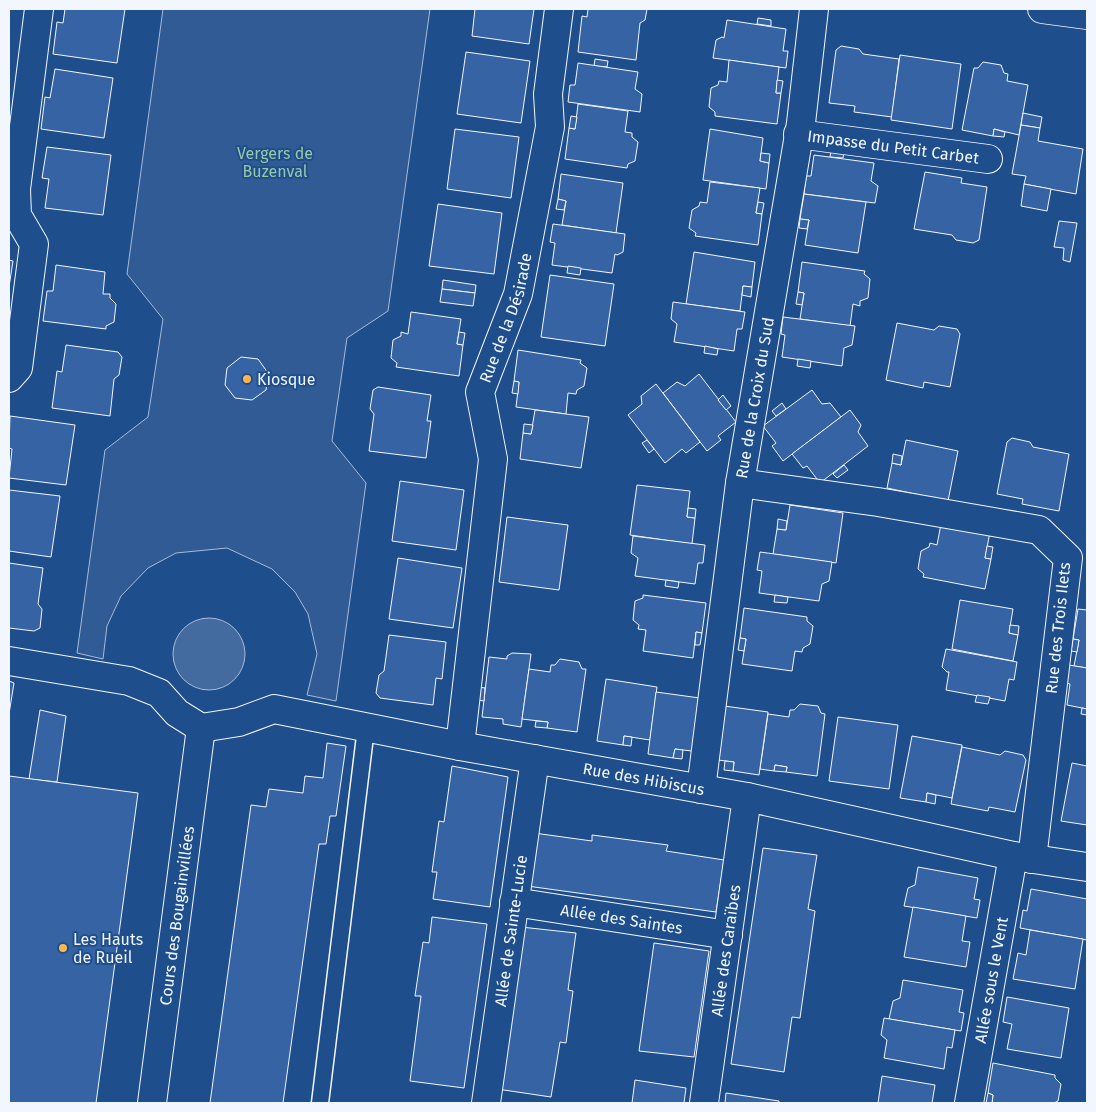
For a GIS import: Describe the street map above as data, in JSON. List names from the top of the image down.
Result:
{
  "streets": {
    "street": [
      "Impasse du Petit Carbet",
      "Rue de la Désirade",
      "Rue de la Croix du Sud",
      "Rue des Trois Ilets",
      "Rue des Hibiscus",
      "Cours des Bougainvillées",
      "Allée des Saintes",
      "Allée de Sainte-Lucie",
      "Allée des Caraïbes",
      "Allée sous le Vent"
    ]
  },
  "crossings": [
    ["Impasse du Petit Carbet", "Rue de la Croix du Sud"],
    ["Rue de la Désirade", "Rue des Hibiscus"],
    ["Rue de la Croix du Sud", "Rue des Trois Ilets"],
    ["Rue de la Croix du Sud", "Rue des Hibiscus"],
    ["Rue des Trois Ilets", "Rue des Hibiscus"],
    ["Rue des Trois Ilets", "Allée sous le Vent"],
    ["Rue des Hibiscus", "Cours des Bougainvillées"],
    ["Rue des Hibiscus", "Allée de Sainte-Lucie"],
    ["Rue des Hibiscus", "Allée des Caraïbes"],
    ["Rue des Hibiscus", "Allée sous le Vent"],
    ["Allée des Saintes", "Allée de Sainte-Lucie"],
    ["Allée des Saintes", "Allée des Caraïbes"]
  ],
  "parks": ["Vergers de Buzenval"],
  "places": ["Kiosque", "Les Hauts de Rueil"]
}
